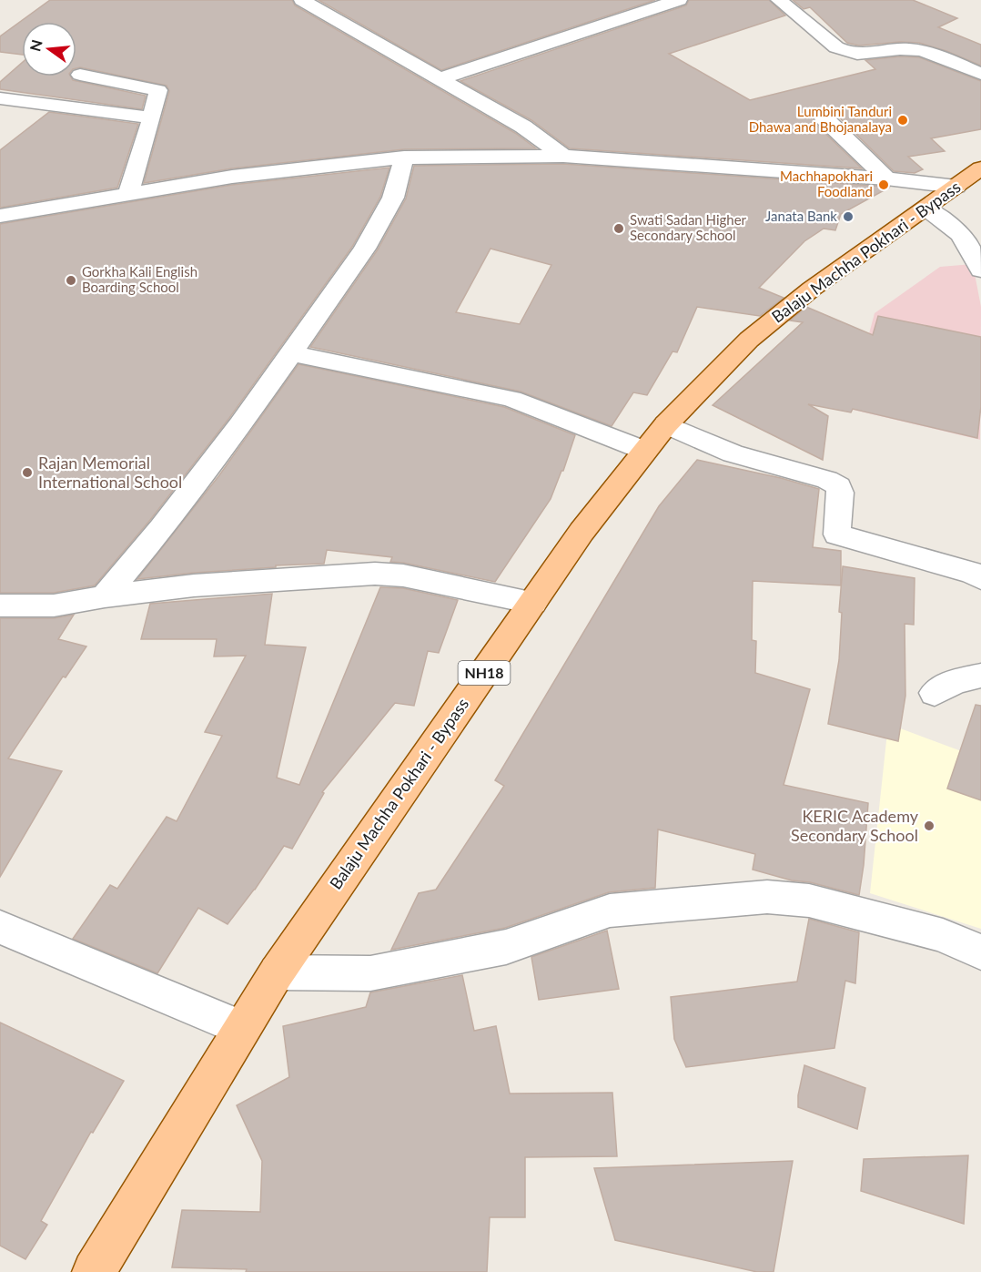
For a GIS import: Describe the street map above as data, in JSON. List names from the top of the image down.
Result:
{
  "streets": {
    "main road": ["Balaju Machha Pokhari - Bypass", "NH18"]
  },
  "places": [
    "Lumbini Tanduri Dhawa and Bhojanalaya",
    "Machhapokhari Foodland",
    "Janata Bank",
    "Swati Sadan Higher Secondary School",
    "Gorkha Kali English Boarding School",
    "Rajan Memorial International School",
    "KERIC Academy Secondary School"
  ],
  "north": "left"
}
